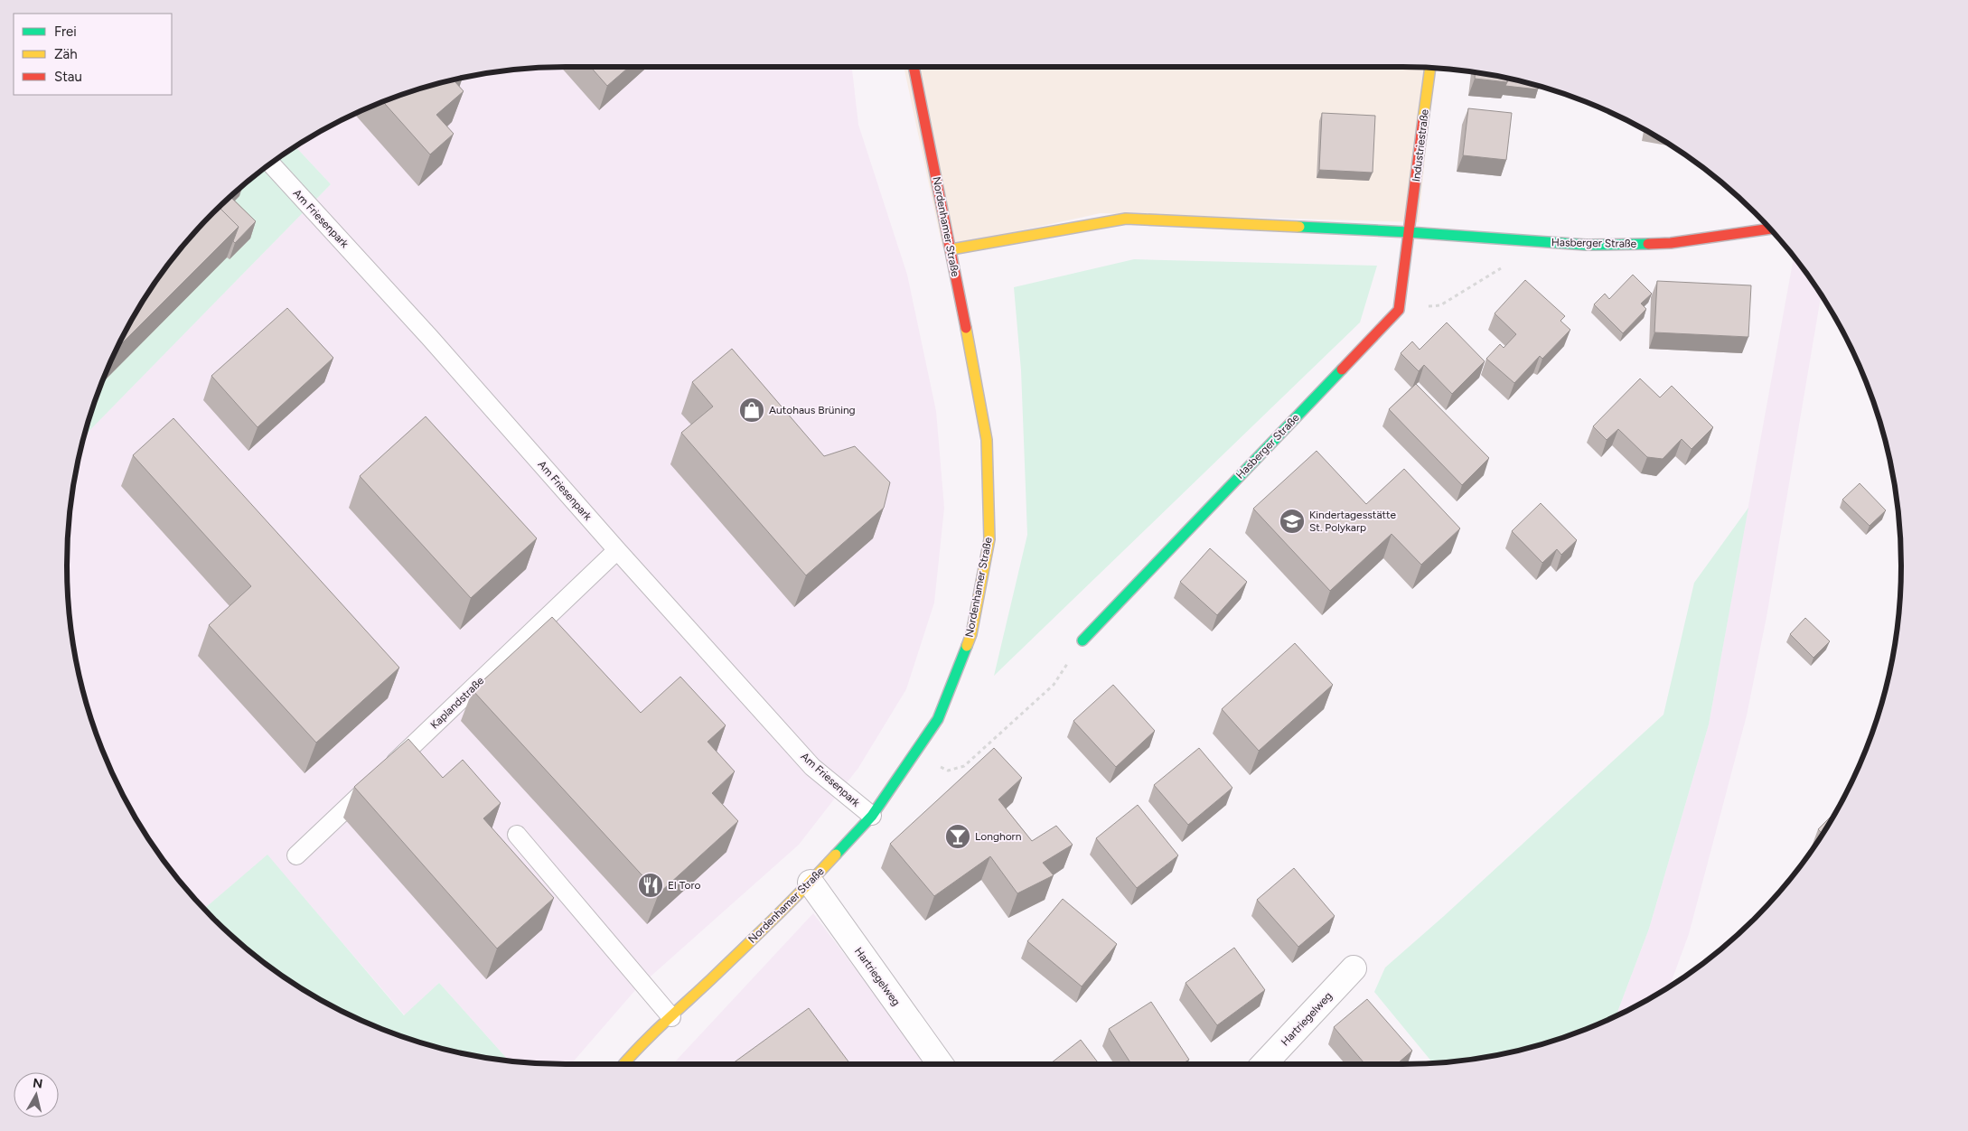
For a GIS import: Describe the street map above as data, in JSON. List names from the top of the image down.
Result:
{
  "streets": {
    "street": [
      "Industriestraße",
      "Nordenhamer Straße",
      "Hasberger Straße",
      "Hartriegelweg"
    ],
    "lane": ["Am Friesenpark", "Kaplandstraße"]
  },
  "crossings": [
    ["Industriestraße", "Hasberger Straße"],
    ["Am Friesenpark", "Nordenhamer Straße"],
    ["Am Friesenpark", "Kaplandstraße"],
    ["Nordenhamer Straße", "Hasberger Straße"],
    ["Nordenhamer Straße", "Hartriegelweg"]
  ],
  "places": {
    "shop": ["Autohaus Brüning"],
    "school or university": ["Kindertagesstätte St. Polykarp"],
    "bar": ["Longhorn"],
    "restaurant": ["El Toro"]
  },
  "legend": ["Frei", "Zäh", "Stau"],
  "north": "top"
}
